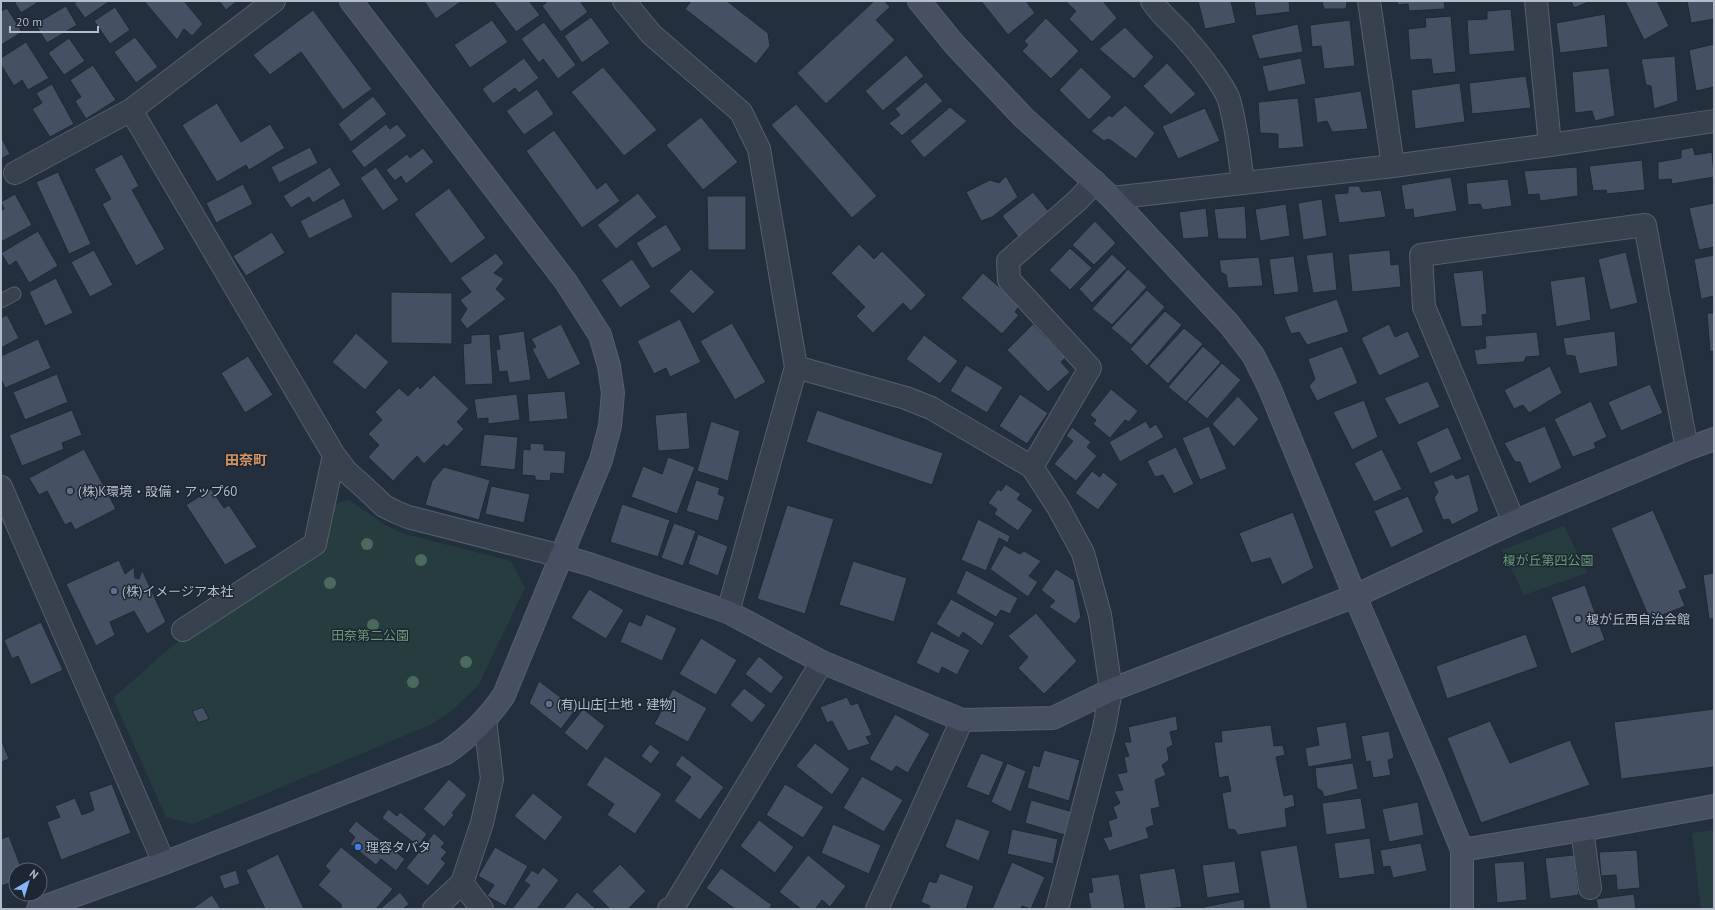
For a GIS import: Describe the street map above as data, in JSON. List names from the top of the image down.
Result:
{
  "districts": ["田奈町"],
  "parks": ["榎が丘第四公園", "田奈第二公園"],
  "places": [
    "(株)K環境・設備・アップ60",
    "(株)イメージア本社",
    "榎が丘西自治会館",
    "(有)山庄[土地・建物]",
    "理容タバタ"
  ],
  "scale_bar": "20 m",
  "north": "top right"
}
